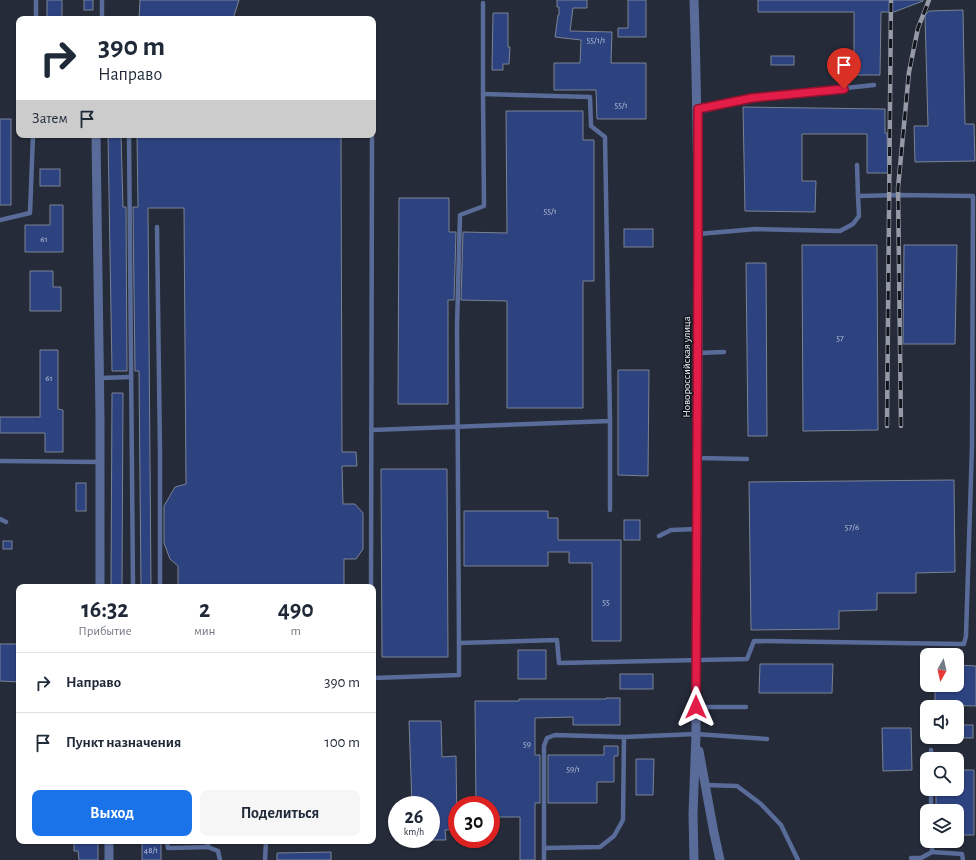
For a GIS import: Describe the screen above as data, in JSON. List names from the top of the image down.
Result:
{
  "streets": {
    "street": ["Новороссийская улица"]
  },
  "house_numbers": [
    "55/1/1",
    "55/1",
    "55/1",
    "61",
    "57",
    "61",
    "57/6",
    "55",
    "59",
    "59/1",
    "48/1"
  ],
  "north": "bottom",
  "page": {
    "turn": ["390 m", "Направо"],
    "then": "Затем",
    "eta": [
      "16:32",
      "Прибытие",
      "2",
      "мин",
      "490",
      "m"
    ],
    "list": [
      {
        "name": "Направо",
        "value": "390 m"
      },
      {
        "name": "Пункт назначения",
        "value": "100 m"
      }
    ],
    "buttons": ["Выход", "Поделиться"],
    "speed": "26 km/h",
    "limit": "30"
  }
}
